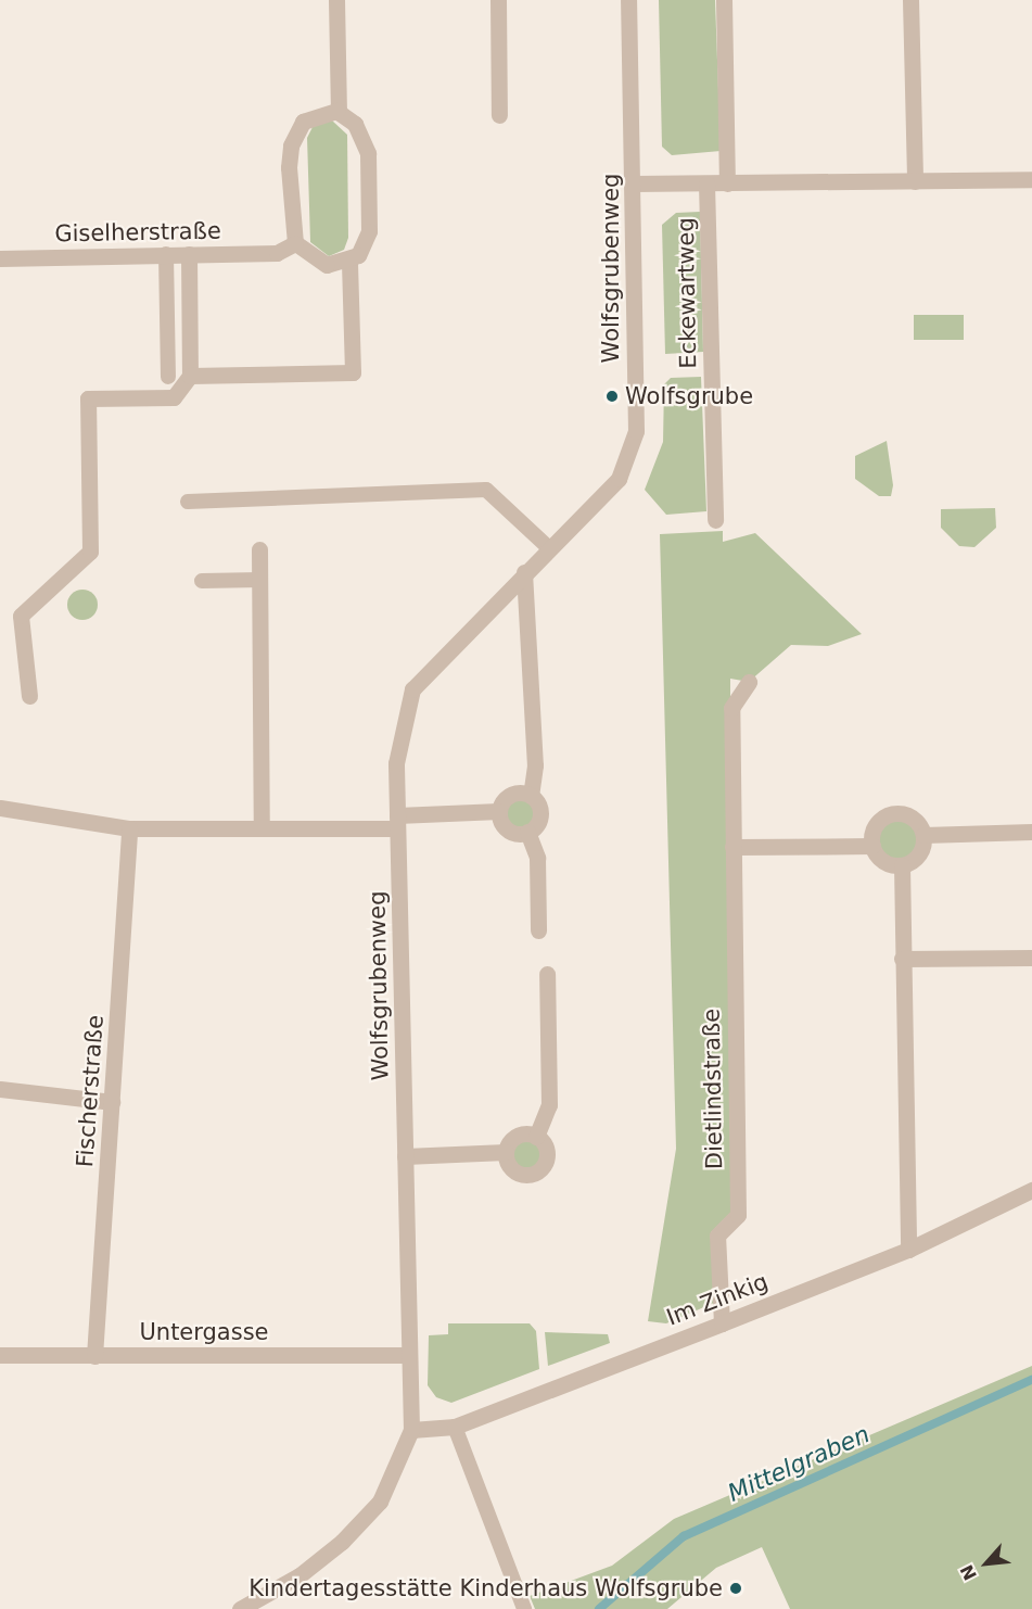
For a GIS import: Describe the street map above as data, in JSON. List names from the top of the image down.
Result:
{
  "streets": {
    "street": [
      "Giselherstraße",
      "Wolfsgrubenweg",
      "Eckewartweg",
      "Dietlindstraße",
      "Fischerstraße",
      "Im Zinkig",
      "Untergasse"
    ]
  },
  "crossings": [
    ["Wolfsgrubenweg", "Im Zinkig"],
    ["Wolfsgrubenweg", "Untergasse"],
    ["Dietlindstraße", "Im Zinkig"],
    ["Fischerstraße", "Untergasse"]
  ],
  "water": ["Mittelgraben"],
  "places": ["Wolfsgrube", "Kindertagesstätte Kinderhaus Wolfsgrube"],
  "north": "bottom left"
}
